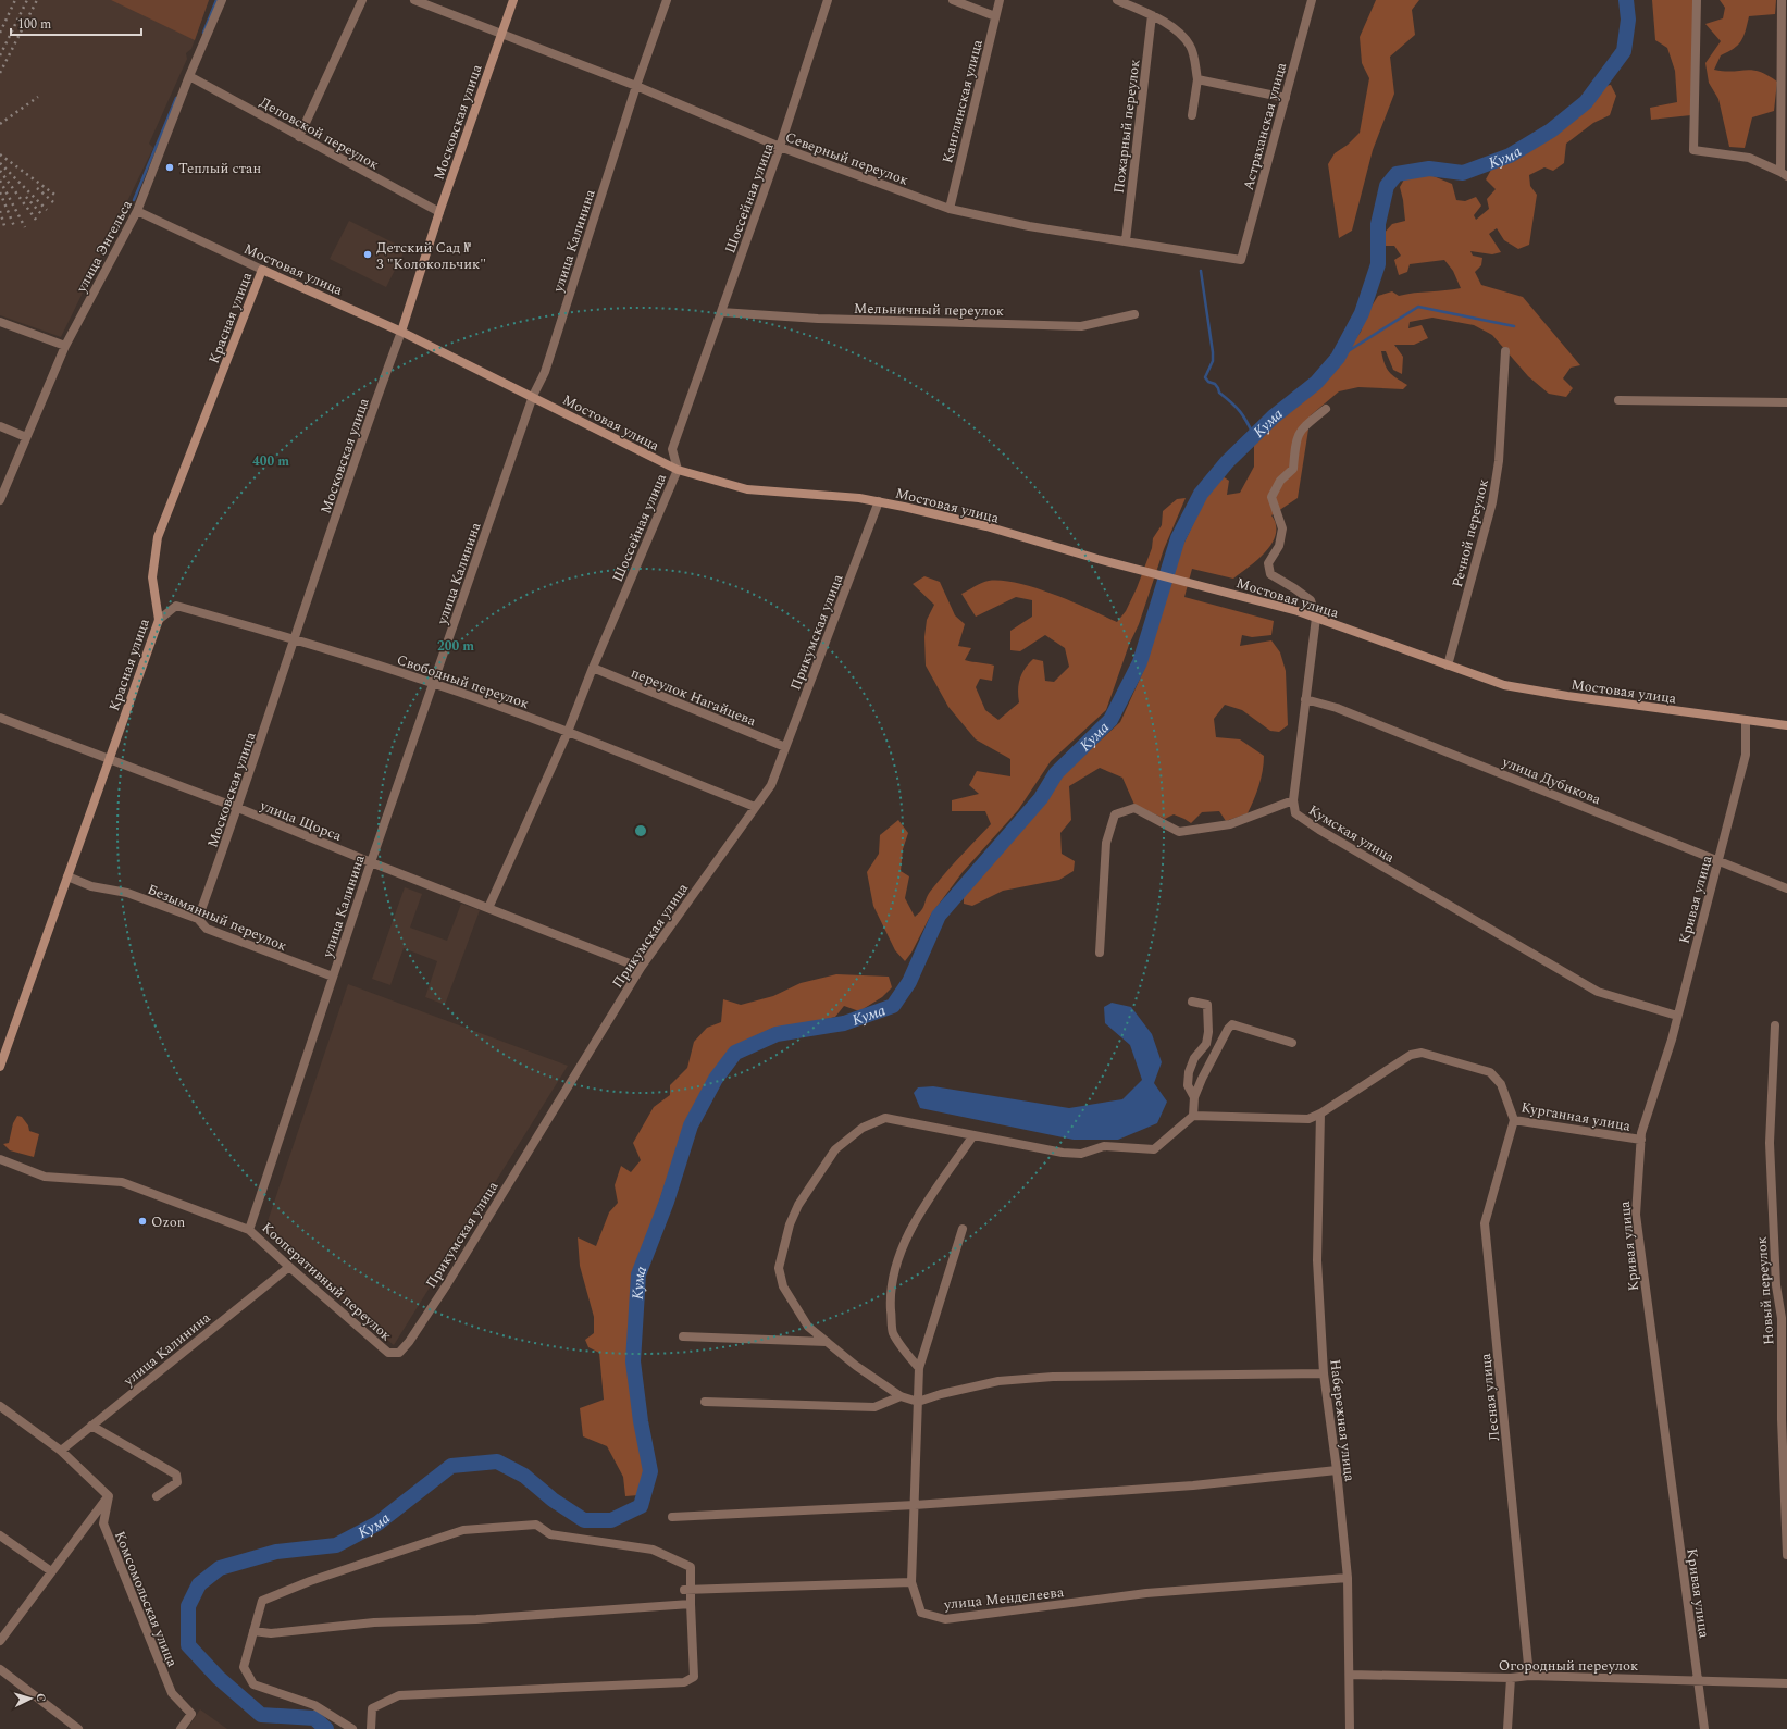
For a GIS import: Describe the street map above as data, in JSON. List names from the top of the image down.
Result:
{
  "streets": {
    "main road": ["Московская улица", "Мостовая улица", "Красная улица"],
    "street": [
      "Канглинская улица",
      "Пожарный переулок",
      "Астраханская улица",
      "Деповской переулок",
      "Северный переулок",
      "Шоссейная улица",
      "улица Калинина",
      "улица Энгельса",
      "Мельничный переулок",
      "Речной переулок",
      "Прикумская улица",
      "Свободный переулок",
      "переулок Нагайцева",
      "улица Дубикова",
      "улица Щорса",
      "Кумская улица",
      "Кривая улица",
      "Безымянный переулок",
      "Курганная улица",
      "Кооперативный переулок",
      "Новый переулок",
      "Лесная улица",
      "Набережная улица",
      "улица Менделеева",
      "Комсомольская улица",
      "Огородный переулок"
    ]
  },
  "crossings": [
    ["Канглинская улица", "Северный переулок"],
    ["Московская улица", "Деповской переулок"],
    ["Московская улица", "Северный переулок"],
    ["Московская улица", "Мостовая улица"],
    ["Московская улица", "Свободный переулок"],
    ["Московская улица", "улица Щорса"],
    ["Московская улица", "Безымянный переулок"],
    ["Пожарный переулок", "Северный переулок"],
    ["Астраханская улица", "Северный переулок"],
    ["Деповской переулок", "улица Энгельса"],
    ["Северный переулок", "Шоссейная улица"],
    ["Северный переулок", "улица Калинина"],
    ["Шоссейная улица", "Мостовая улица"],
    ["Шоссейная улица", "Мельничный переулок"],
    ["Шоссейная улица", "Свободный переулок"],
    ["Шоссейная улица", "переулок Нагайцева"],
    ["Шоссейная улица", "улица Щорса"],
    ["улица Калинина", "Мостовая улица"],
    ["улица Калинина", "Свободный переулок"],
    ["улица Калинина", "улица Щорса"],
    ["улица Калинина", "Безымянный переулок"],
    ["улица Калинина", "Кооперативный переулок"],
    ["улица Энгельса", "Мостовая улица"],
    ["Мостовая улица", "Красная улица"],
    ["Мостовая улица", "Речной переулок"],
    ["Мостовая улица", "Прикумская улица"],
    ["Мостовая улица", "Кривая улица"],
    ["Красная улица", "Свободный переулок"],
    ["Красная улица", "улица Щорса"],
    ["Красная улица", "Безымянный переулок"],
    ["Прикумская улица", "Свободный переулок"],
    ["Прикумская улица", "переулок Нагайцева"],
    ["Прикумская улица", "улица Щорса"],
    ["Прикумская улица", "Кооперативный переулок"],
    ["улица Дубикова", "Кривая улица"],
    ["Кумская улица", "Кривая улица"],
    ["Кривая улица", "Курганная улица"],
    ["Кривая улица", "Огородный переулок"],
    ["Курганная улица", "Лесная улица"],
    ["Курганная улица", "Набережная улица"],
    ["Лесная улица", "Огородный переулок"],
    ["Набережная улица", "улица Менделеева"],
    ["Набережная улица", "Огородный переулок"]
  ],
  "water": ["Кума"],
  "places": ["Теплый стан", "Детский Сад № 3 \"Колокольчик\"", "Ozon"],
  "scale_bar": "100 m",
  "north": "right",
  "rings": ["400 m", "200 m"]
}
